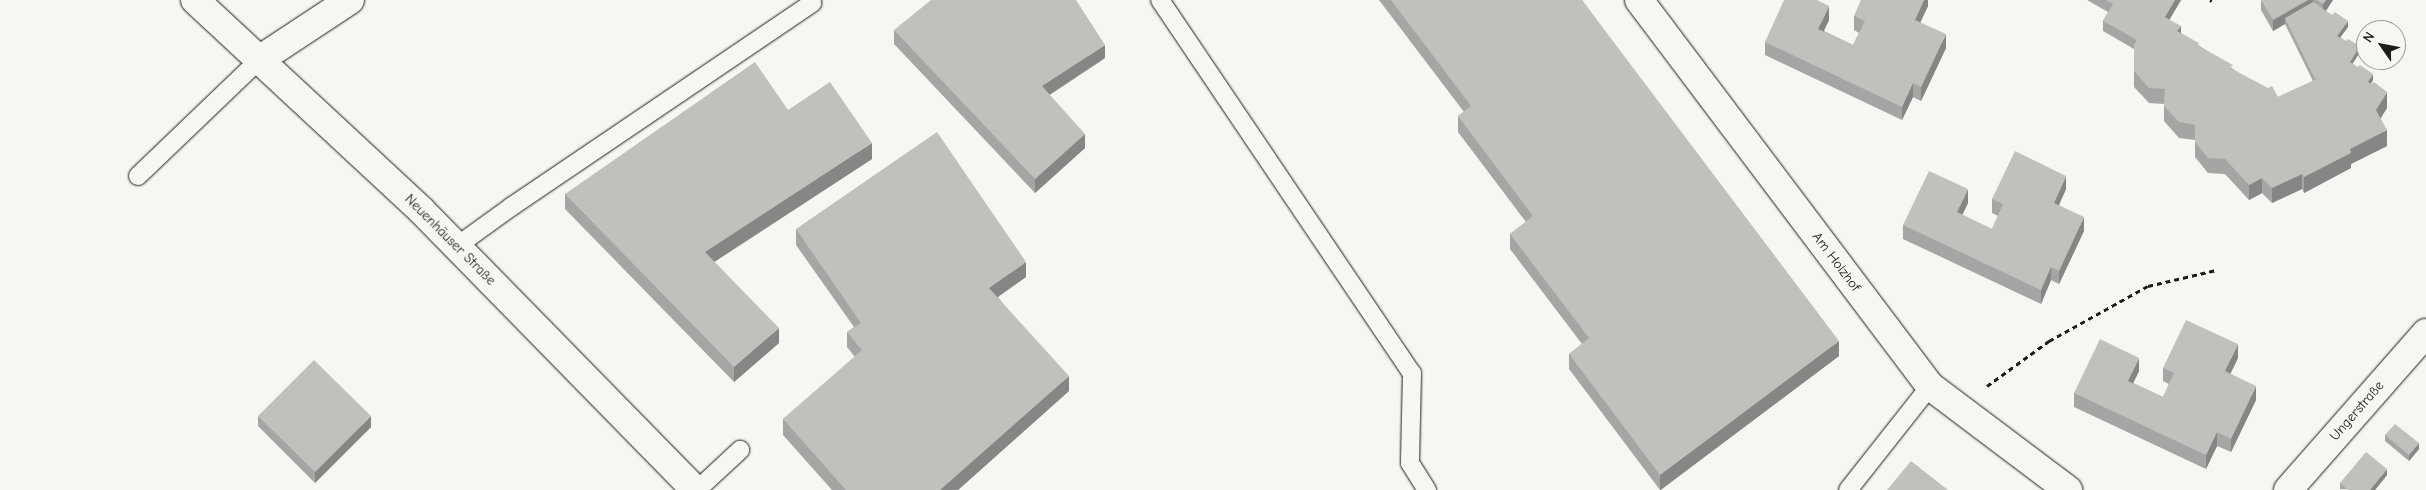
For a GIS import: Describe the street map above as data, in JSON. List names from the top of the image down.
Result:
{
  "streets": {
    "street": ["Neuenhäuser Straße", "Am Holzhof", "Ungerstraße"]
  },
  "north": "top left"
}
